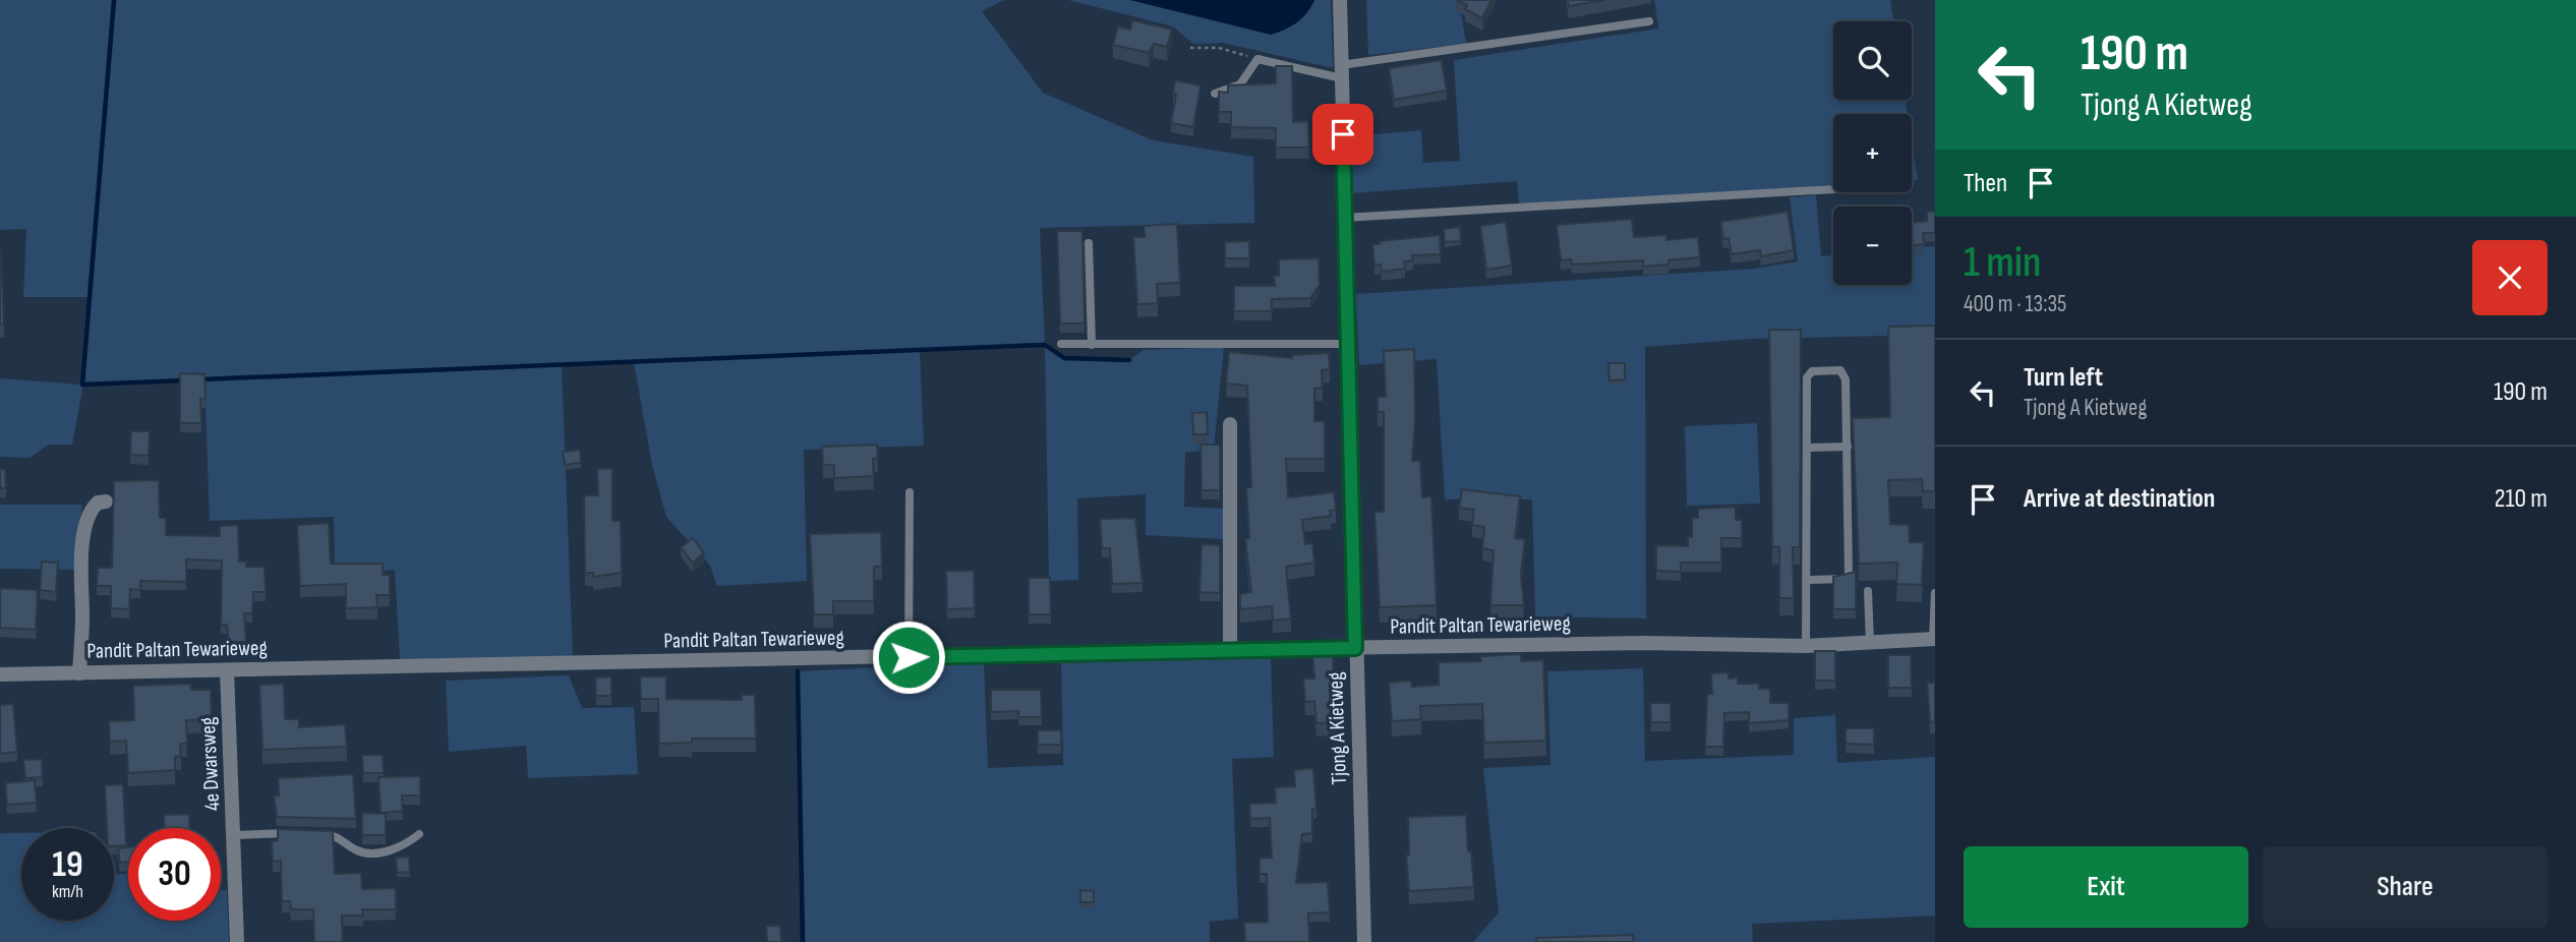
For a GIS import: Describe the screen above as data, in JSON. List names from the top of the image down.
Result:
{
  "streets": {
    "street": ["Pandit Paltan Tewarieweg", "Tjong A Kietweg", "4e Dwarsweg"]
  },
  "crossings": [
    ["Pandit Paltan Tewarieweg", "Tjong A Kietweg"],
    ["Pandit Paltan Tewarieweg", "4e Dwarsweg"]
  ],
  "page": {
    "turn": ["190 m", "Tjong A Kietweg"],
    "map_buttons": ["+", "−"],
    "then": "Then",
    "heading": ["1 min", "400 m · 13:35"],
    "list": [
      {
        "name": "Turn left",
        "note": "Tjong A Kietweg",
        "value": "190 m"
      },
      {
        "name": "Arrive at destination",
        "value": "210 m"
      }
    ],
    "speed": "19 km/h",
    "limit": "30",
    "buttons": ["Exit", "Share"]
  }
}
